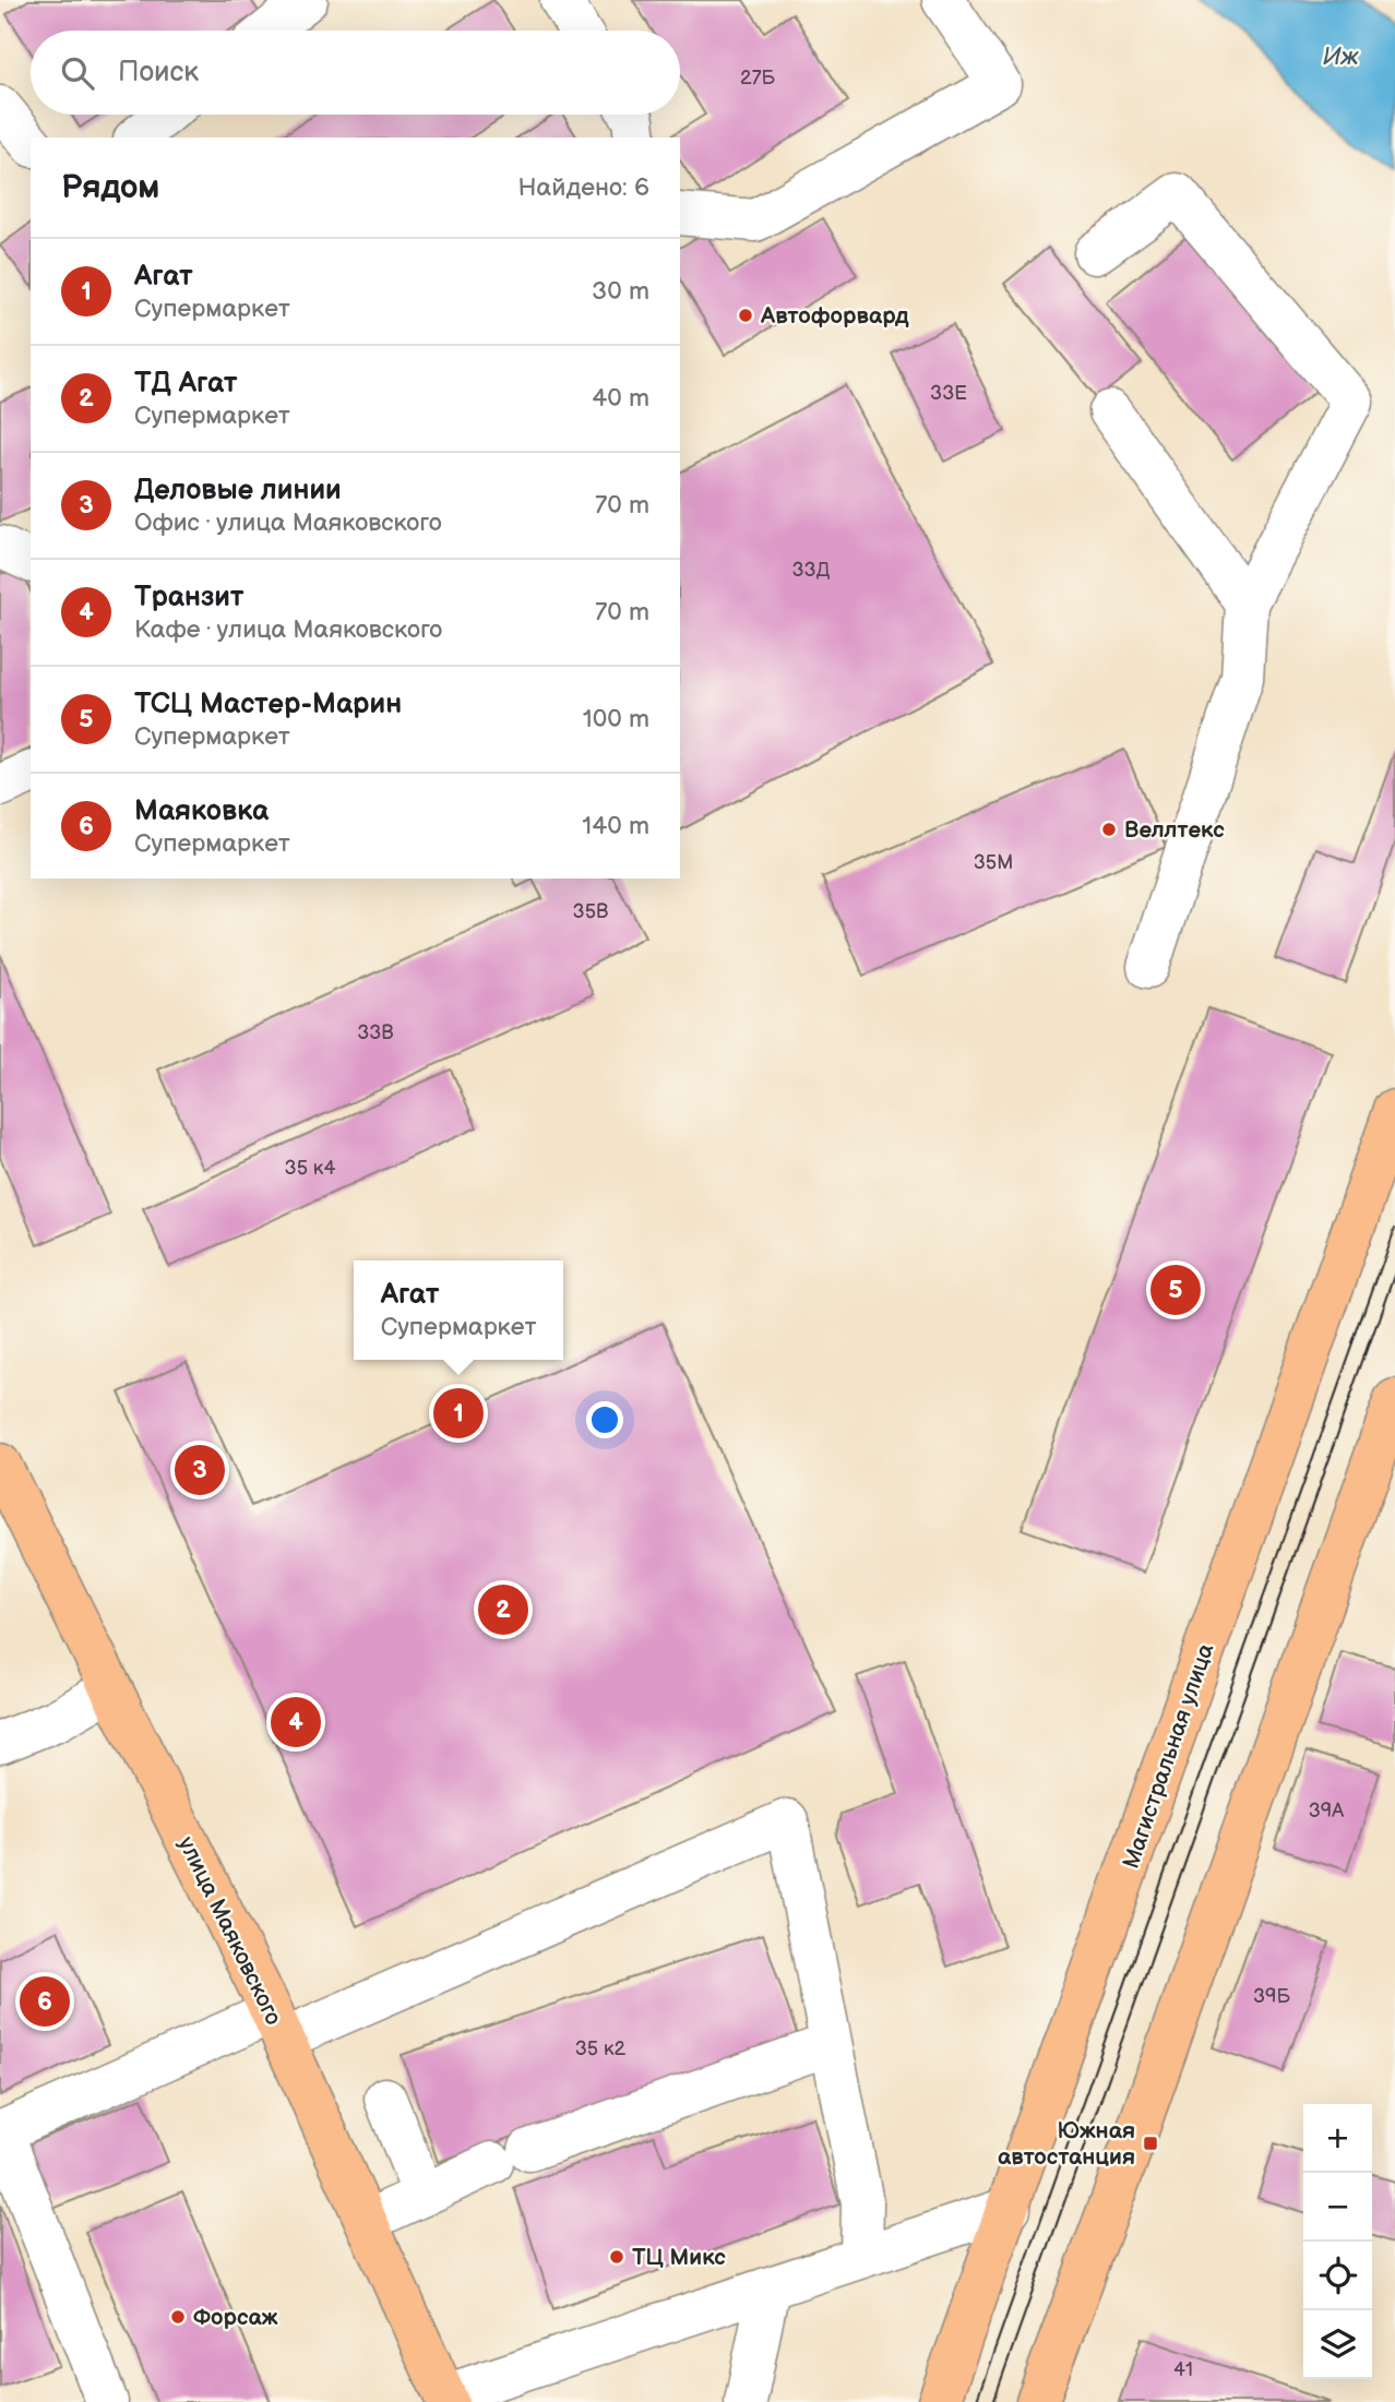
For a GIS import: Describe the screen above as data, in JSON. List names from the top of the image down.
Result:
{
  "streets": {
    "main road": ["Магистральная улица", "улица Маяковского"]
  },
  "water": ["Иж"],
  "places": {
    "other": [
      "Автофорвард",
      "Веллтекс",
      "ТЦ Микс",
      "Форсаж"
    ],
    "transit": ["Южная автостанция"]
  },
  "house_numbers": [
    "27Б",
    "33Е",
    "33Д",
    "35М",
    "35В",
    "33В",
    "35 к4",
    "39А",
    "39Б",
    "35 к2",
    "41"
  ],
  "page": {
    "search": "Поиск",
    "heading": ["Рядом", "Найдено: 6"],
    "list": [
      {
        "mark": "1",
        "name": "Агат",
        "note": "Супермаркет",
        "value": "30 m"
      },
      {
        "mark": "2",
        "name": "ТД Агат",
        "note": "Супермаркет",
        "value": "40 m"
      },
      {
        "mark": "3",
        "name": "Деловые линии",
        "note": "Офис · улица Маяковского",
        "value": "70 m"
      },
      {
        "mark": "4",
        "name": "Транзит",
        "note": "Кафе · улица Маяковского",
        "value": "70 m"
      },
      {
        "mark": "5",
        "name": "ТСЦ Мастер-Марин",
        "note": "Супермаркет",
        "value": "100 m"
      },
      {
        "mark": "6",
        "name": "Маяковка",
        "note": "Супермаркет",
        "value": "140 m"
      }
    ],
    "popup": ["Агат", "Супермаркет"],
    "pins": [
      "5",
      "1",
      "3",
      "2",
      "4",
      "6"
    ],
    "map_buttons": ["+", "−"]
  }
}
